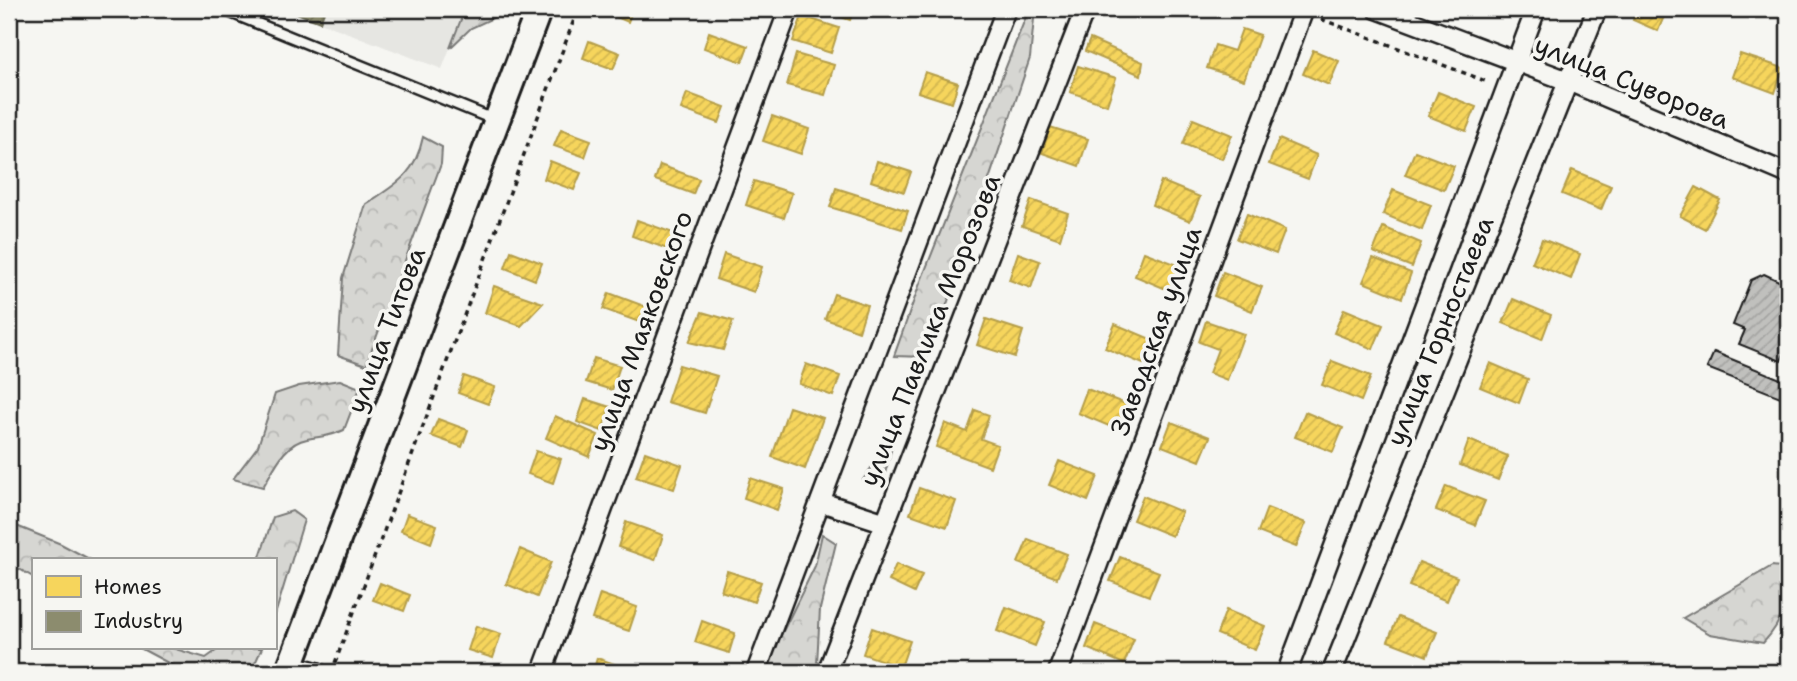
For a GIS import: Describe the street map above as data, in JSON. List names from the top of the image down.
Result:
{
  "streets": {
    "main road": ["улица Титова"],
    "street": [
      "улица Суворова",
      "улица Павлика Морозова",
      "улица Маяковского",
      "Заводская улица",
      "улица Горностаева"
    ]
  },
  "crossings": [
    ["улица Суворова", "улица Горностаева"]
  ],
  "legend": ["Homes", "Industry"]
}
